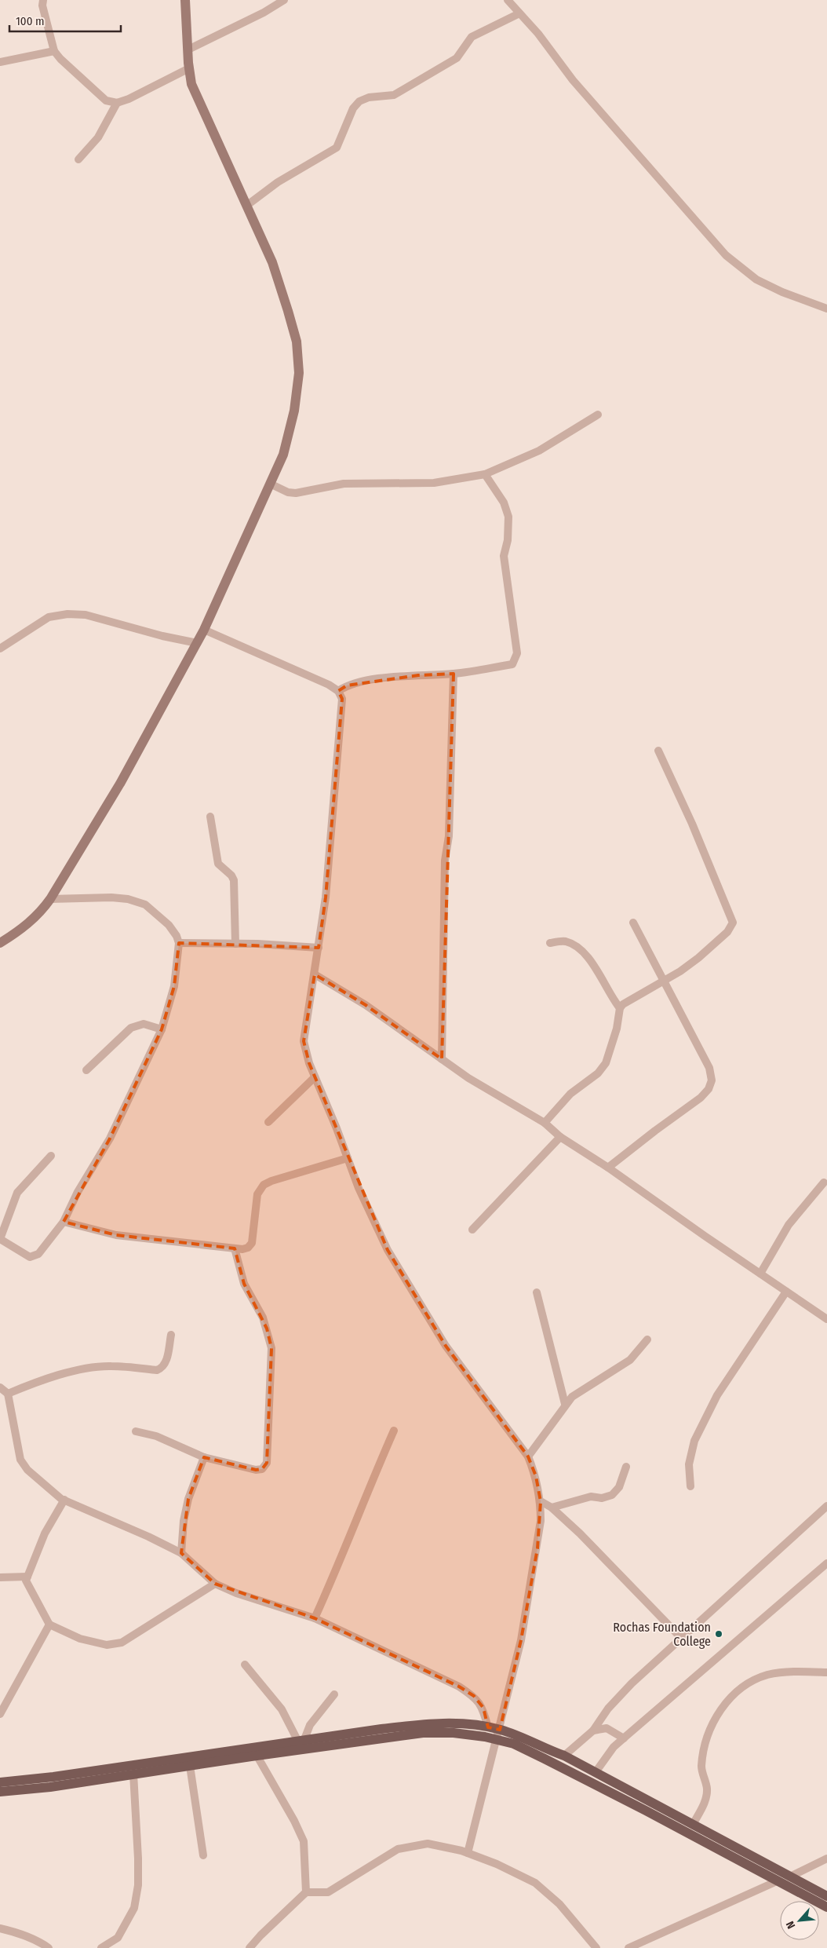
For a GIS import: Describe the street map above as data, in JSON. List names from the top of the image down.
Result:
{
  "places": ["Rochas Foundation College"],
  "scale_bar": "100 m",
  "north": "bottom left"
}
